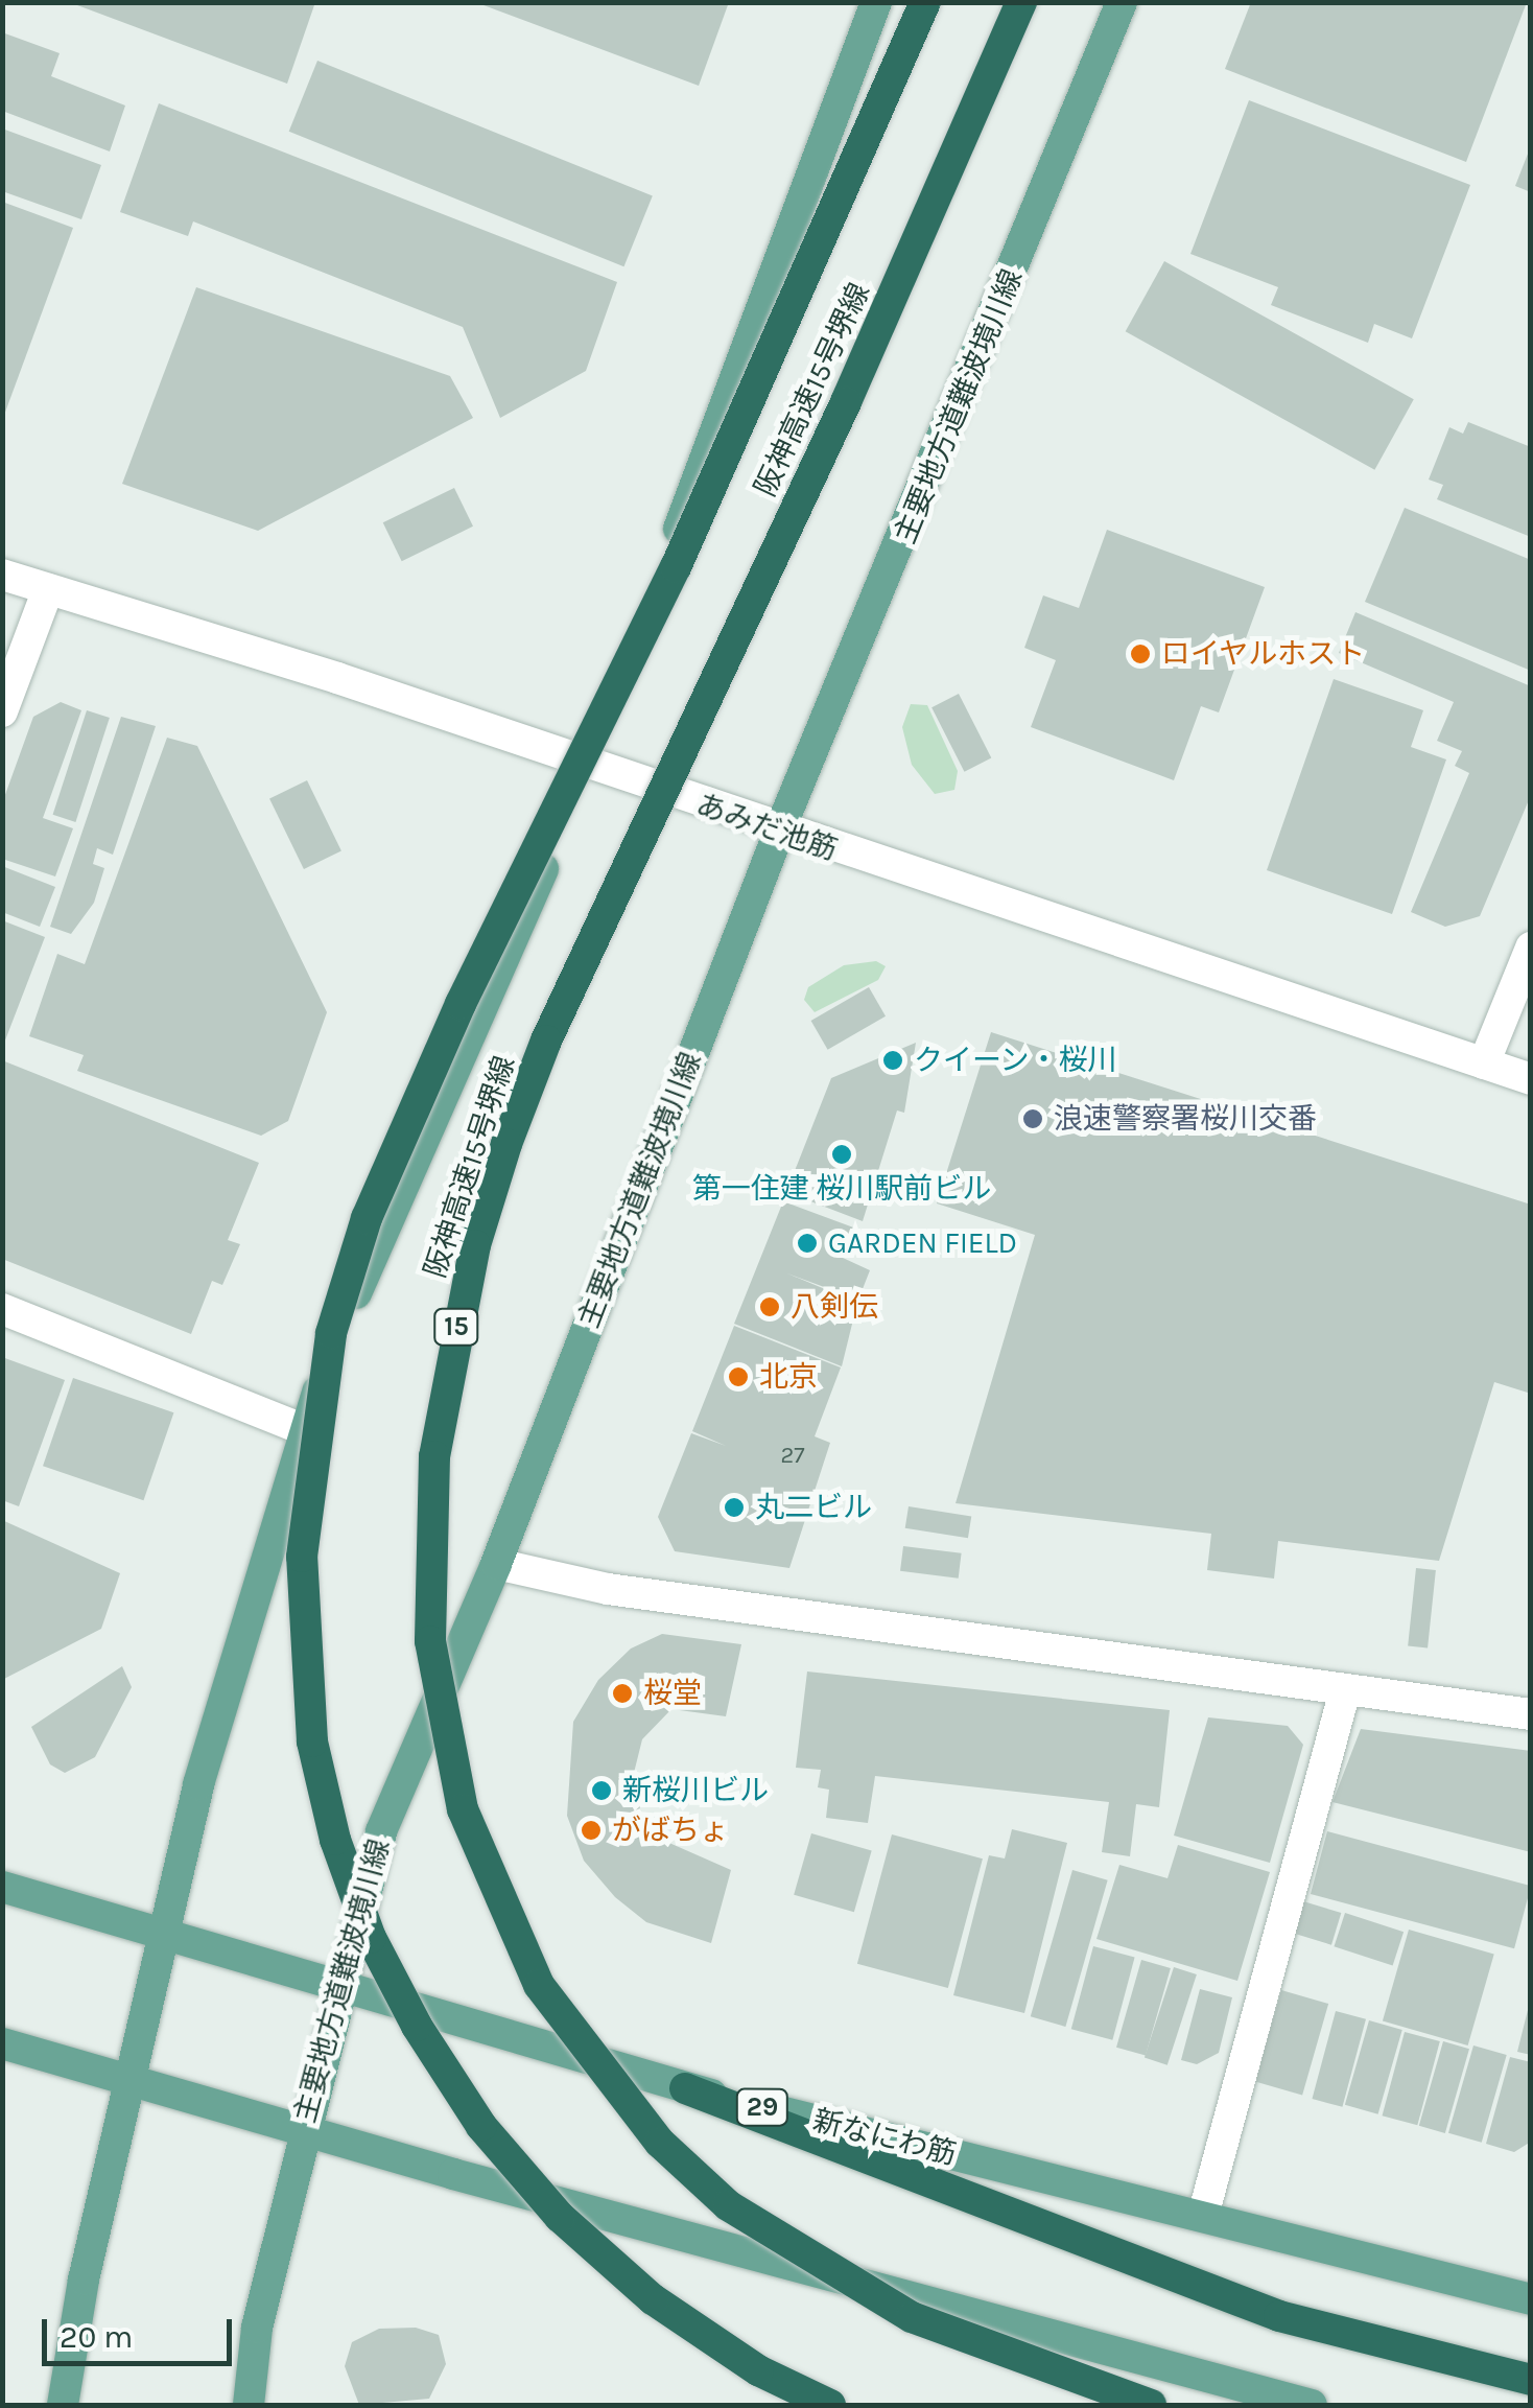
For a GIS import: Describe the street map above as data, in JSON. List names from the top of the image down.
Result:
{
  "streets": {
    "highway": ["阪神高速15号堺線", "15"],
    "main road": ["主要地方道難波境川線", "29", "新なにわ筋"],
    "street": ["あみだ池筋"]
  },
  "crossings": [
    ["主要地方道難波境川線", "あみだ池筋"],
    ["主要地方道難波境川線", "新なにわ筋"]
  ],
  "places": [
    "ロイヤルホスト",
    "クイーン・桜川",
    "浪速警察署桜川交番",
    "第一住建 桜川駅前ビル",
    "GARDEN FIELD",
    "八剣伝",
    "北京",
    "丸二ビル",
    "桜堂",
    "新桜川ビル",
    "がばちょ"
  ],
  "house_numbers": ["27"],
  "scale_bar": "20 m"
}
